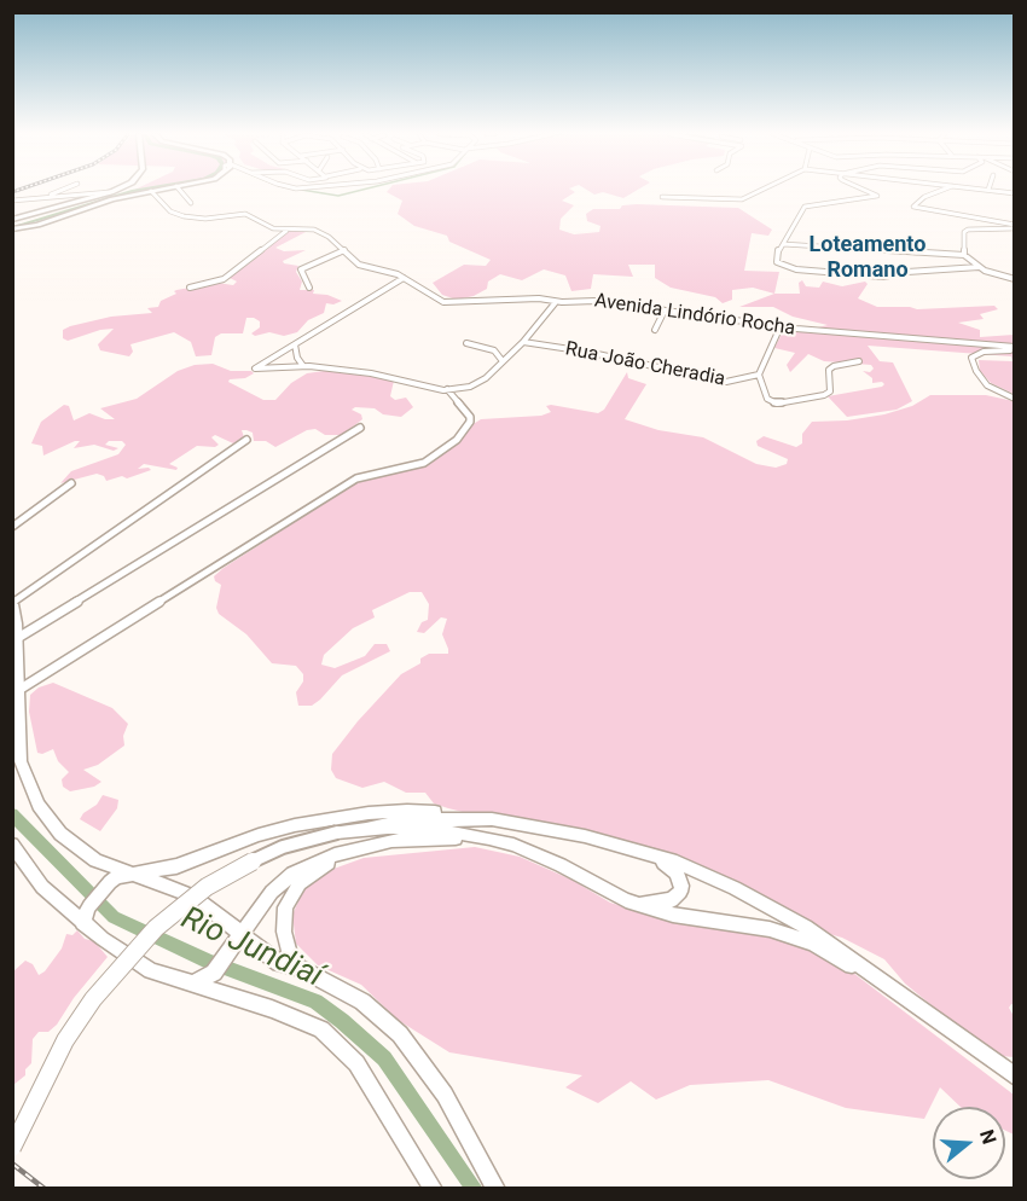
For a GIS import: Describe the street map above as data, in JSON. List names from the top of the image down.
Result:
{
  "streets": {
    "street": ["Avenida Lindório Rocha", "Rua João Cheradia"]
  },
  "crossings": [
    ["Avenida Lindório Rocha", "Rua João Cheradia"]
  ],
  "districts": ["Loteamento Romano"],
  "water": ["Rio Jundiaí"],
  "north": "right"
}
